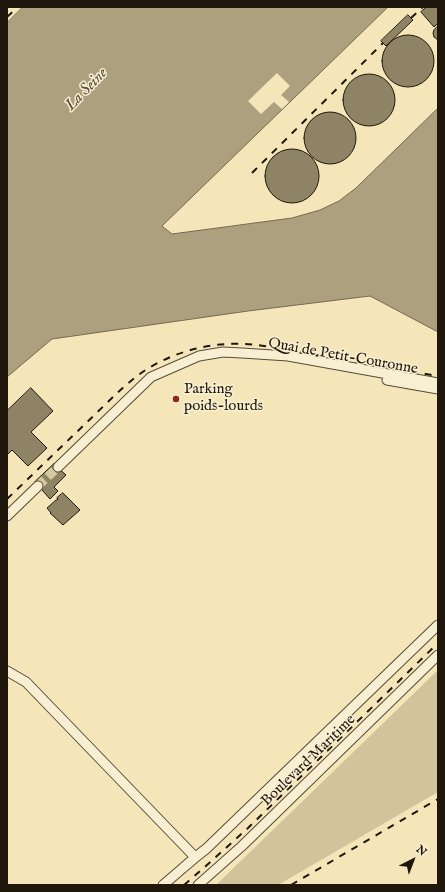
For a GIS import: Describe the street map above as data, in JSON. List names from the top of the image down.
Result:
{
  "streets": {
    "street": ["Quai de Petit-Couronne", "Boulevard Maritime"]
  },
  "water": ["La Seine"],
  "places": ["Parking poids-lourds"],
  "north": "top right"
}
